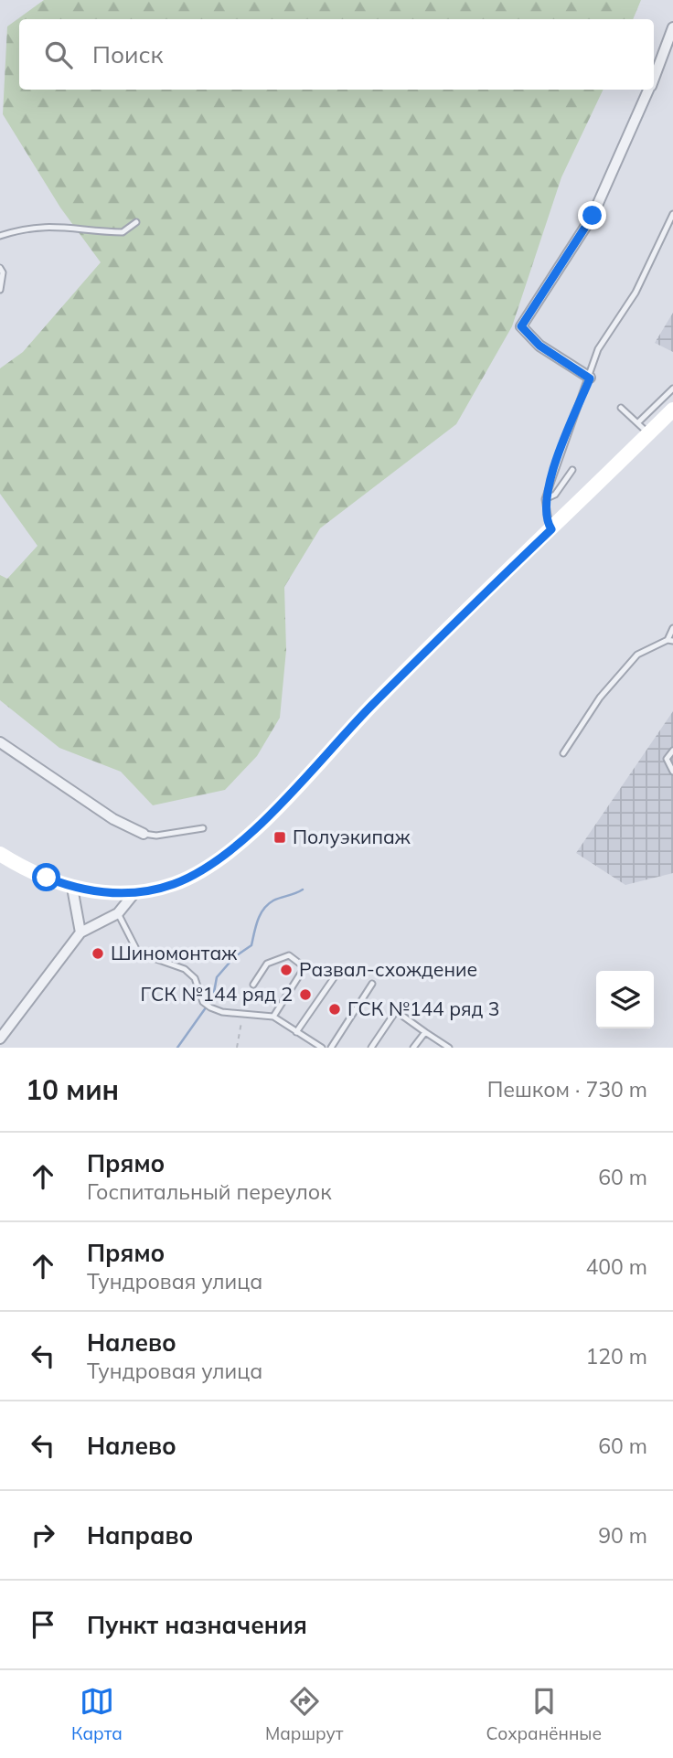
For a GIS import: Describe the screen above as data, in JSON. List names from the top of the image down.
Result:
{
  "places": {
    "transit": ["Полуэкипаж"],
    "other": [
      "Шиномонтаж",
      "Развал-схождение",
      "ГСК №144 ряд 2",
      "ГСК №144 ряд 3"
    ]
  },
  "page": {
    "search": "Поиск",
    "heading": ["10 мин", "Пешком · 730 m"],
    "list": [
      ["Прямо", "Госпитальный переулок", "60 m"],
      ["Прямо", "Тундровая улица", "400 m"],
      ["Налево", "Тундровая улица", "120 m"],
      ["Налево", "60 m"],
      ["Направо", "90 m"],
      "Пункт назначения"
    ],
    "nav": ["Карта", "Маршрут", "Сохранённые"]
  }
}
